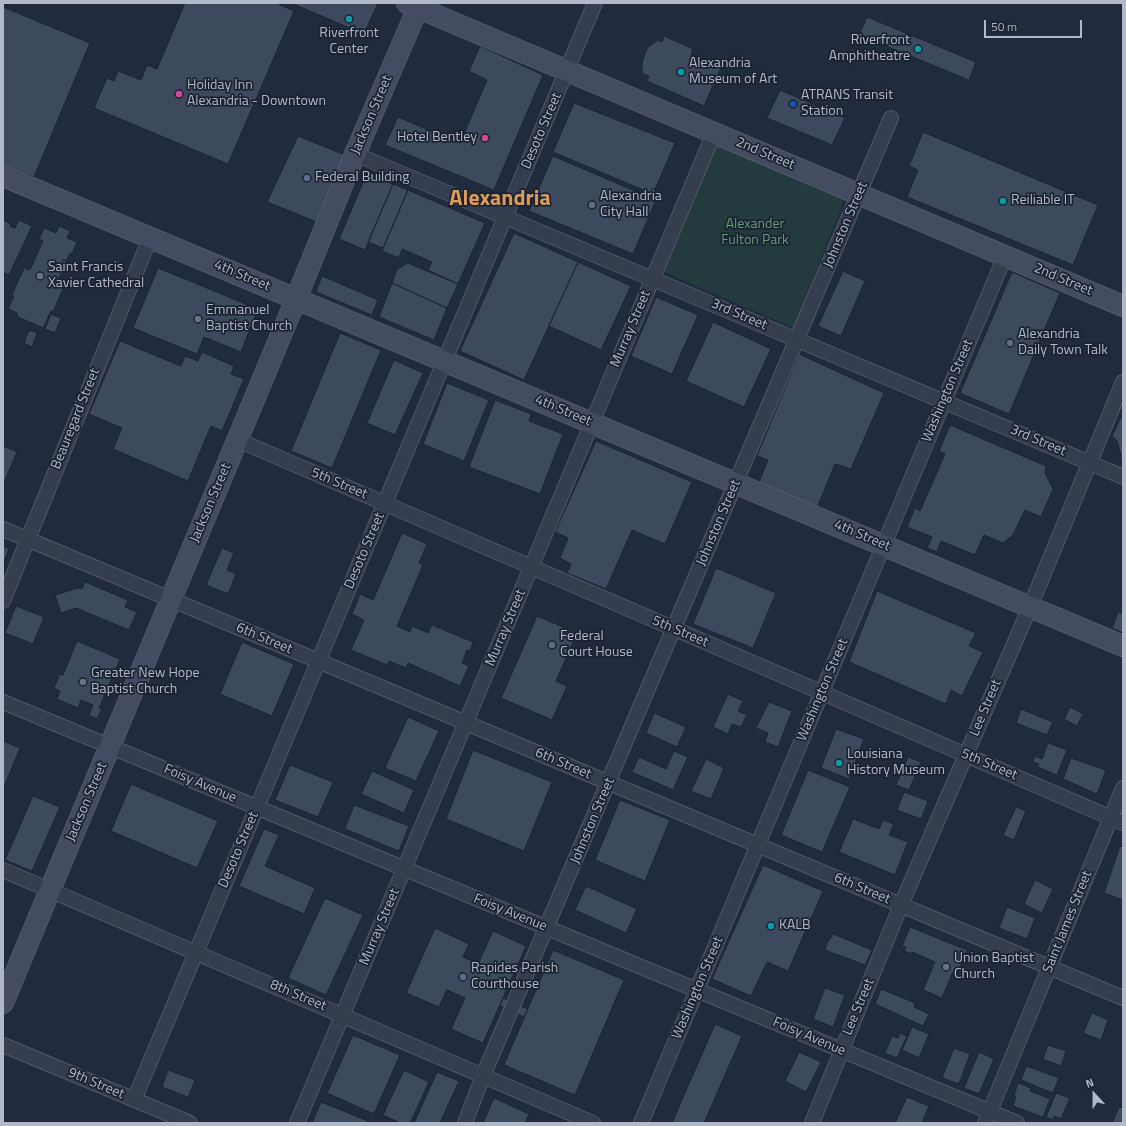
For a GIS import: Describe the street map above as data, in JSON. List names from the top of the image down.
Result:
{
  "streets": {
    "main road": ["Jackson Street", "2nd Street", "4th Street"],
    "street": [
      "Desoto Street",
      "Johnston Street",
      "3rd Street",
      "Murray Street",
      "Washington Street",
      "Beauregard Street",
      "5th Street",
      "6th Street",
      "Lee Street",
      "Foisy Avenue",
      "Saint James Street",
      "8th Street",
      "9th Street"
    ]
  },
  "crossings": [
    ["Jackson Street", "2nd Street"],
    ["Jackson Street", "4th Street"],
    ["Jackson Street", "3rd Street"],
    ["Jackson Street", "5th Street"],
    ["Jackson Street", "6th Street"],
    ["Jackson Street", "Foisy Avenue"],
    ["Jackson Street", "8th Street"],
    ["Desoto Street", "2nd Street"],
    ["Desoto Street", "4th Street"],
    ["Desoto Street", "3rd Street"],
    ["Desoto Street", "5th Street"],
    ["Desoto Street", "6th Street"],
    ["Desoto Street", "Foisy Avenue"],
    ["Desoto Street", "8th Street"],
    ["Desoto Street", "9th Street"],
    ["2nd Street", "Johnston Street"],
    ["2nd Street", "Murray Street"],
    ["2nd Street", "Washington Street"],
    ["Johnston Street", "4th Street"],
    ["Johnston Street", "3rd Street"],
    ["Johnston Street", "5th Street"],
    ["Johnston Street", "6th Street"],
    ["Johnston Street", "Foisy Avenue"],
    ["Johnston Street", "8th Street"],
    ["4th Street", "Murray Street"],
    ["4th Street", "Washington Street"],
    ["4th Street", "Beauregard Street"],
    ["4th Street", "Lee Street"],
    ["3rd Street", "Murray Street"],
    ["3rd Street", "Washington Street"],
    ["3rd Street", "Lee Street"],
    ["Murray Street", "5th Street"],
    ["Murray Street", "6th Street"],
    ["Murray Street", "Foisy Avenue"],
    ["Murray Street", "8th Street"],
    ["Washington Street", "5th Street"],
    ["Washington Street", "6th Street"],
    ["Washington Street", "Foisy Avenue"],
    ["Beauregard Street", "6th Street"],
    ["5th Street", "Lee Street"],
    ["5th Street", "Saint James Street"],
    ["6th Street", "Lee Street"],
    ["6th Street", "Saint James Street"],
    ["Lee Street", "Foisy Avenue"],
    ["Foisy Avenue", "Saint James Street"]
  ],
  "districts": ["Alexandria"],
  "parks": ["Alexander Fulton Park"],
  "places": [
    "Riverfront Center",
    "Riverfront Amphitheatre",
    "Alexandria Museum of Art",
    "Holiday Inn Alexandria - Downtown",
    "ATRANS Transit Station",
    "Hotel Bentley",
    "Federal Building",
    "Reiliable IT",
    "Alexandria City Hall",
    "Saint Francis Xavier Cathedral",
    "Emmanuel Baptist Church",
    "Alexandria Daily Town Talk",
    "Federal Court House",
    "Greater New Hope Baptist Church",
    "Louisiana History Museum",
    "KALB",
    "Union Baptist Church",
    "Rapides Parish Courthouse"
  ],
  "scale_bar": "50 m",
  "north": "top"
}
